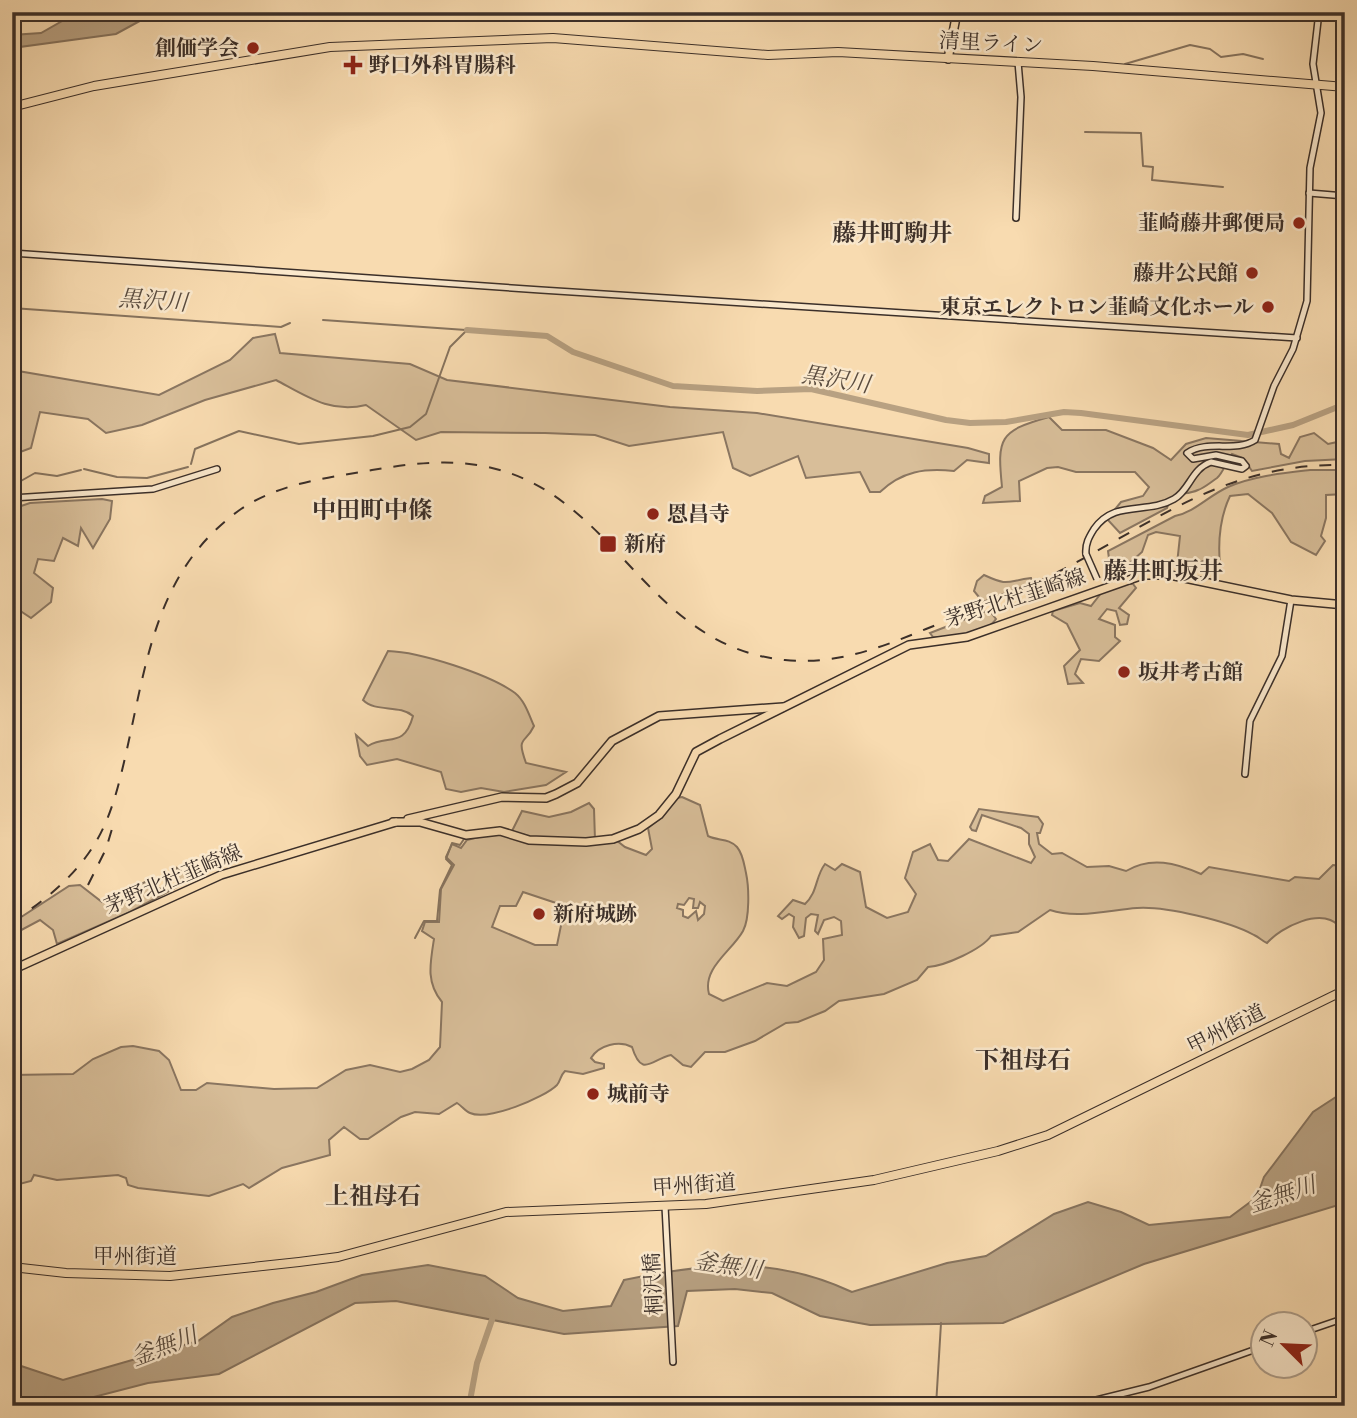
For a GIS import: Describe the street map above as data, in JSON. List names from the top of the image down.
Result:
{
  "streets": {
    "highway": ["清里ライン", "甲州街道"],
    "main road": ["茅野北杜韮崎線"],
    "street": ["桐沢橋"]
  },
  "crossings": [
    ["甲州街道", "桐沢橋"]
  ],
  "districts": [
    "藤井町駒井",
    "中田町中條",
    "藤井町坂井",
    "下祖母石",
    "上祖母石"
  ],
  "water": ["黒沢川", "釜無川"],
  "places": {
    "other": [
      "創価学会",
      "韮崎藤井郵便局",
      "藤井公民館",
      "東京エレクトロン韮崎文化ホール",
      "恩昌寺",
      "坂井考古館",
      "新府城跡",
      "城前寺"
    ],
    "health": ["野口外科胃腸科"],
    "transit": ["新府"]
  },
  "north": "top left"
}
